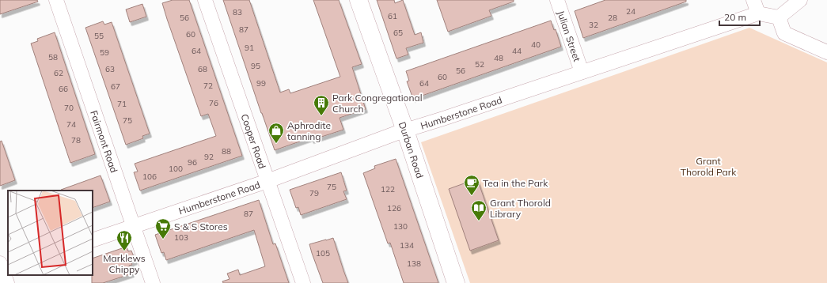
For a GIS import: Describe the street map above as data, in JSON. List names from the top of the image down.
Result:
{
  "streets": {
    "street": [
      "Julian Street",
      "Humberstone Road",
      "Fairmont Road",
      "Cooper Road",
      "Durban Road"
    ]
  },
  "crossings": [
    ["Julian Street", "Humberstone Road"],
    ["Humberstone Road", "Fairmont Road"],
    ["Humberstone Road", "Cooper Road"],
    ["Humberstone Road", "Durban Road"]
  ],
  "parks": ["Grant Thorold Park"],
  "places": {
    "building": ["Park Congregational Church"],
    "shop": ["Aphrodite tanning"],
    "cafe": ["Tea in the Park"],
    "library": ["Grant Thorold Library"],
    "supermarket": ["S & S Stores"],
    "restaurant": ["Marklews Chippy"]
  },
  "house_numbers": [
    "24",
    "83",
    "61",
    "56",
    "28",
    "32",
    "87",
    "65",
    "60",
    "55",
    "40",
    "91",
    "64",
    "44",
    "59",
    "58",
    "48",
    "52",
    "95",
    "63",
    "68",
    "56",
    "62",
    "60",
    "99",
    "64",
    "72",
    "67",
    "66",
    "76",
    "71",
    "70",
    "75",
    "74",
    "78",
    "88",
    "92",
    "96",
    "100",
    "106",
    "75",
    "122",
    "79",
    "126",
    "87",
    "130",
    "103",
    "134",
    "105",
    "138"
  ],
  "scale_bar": "20 m"
}
